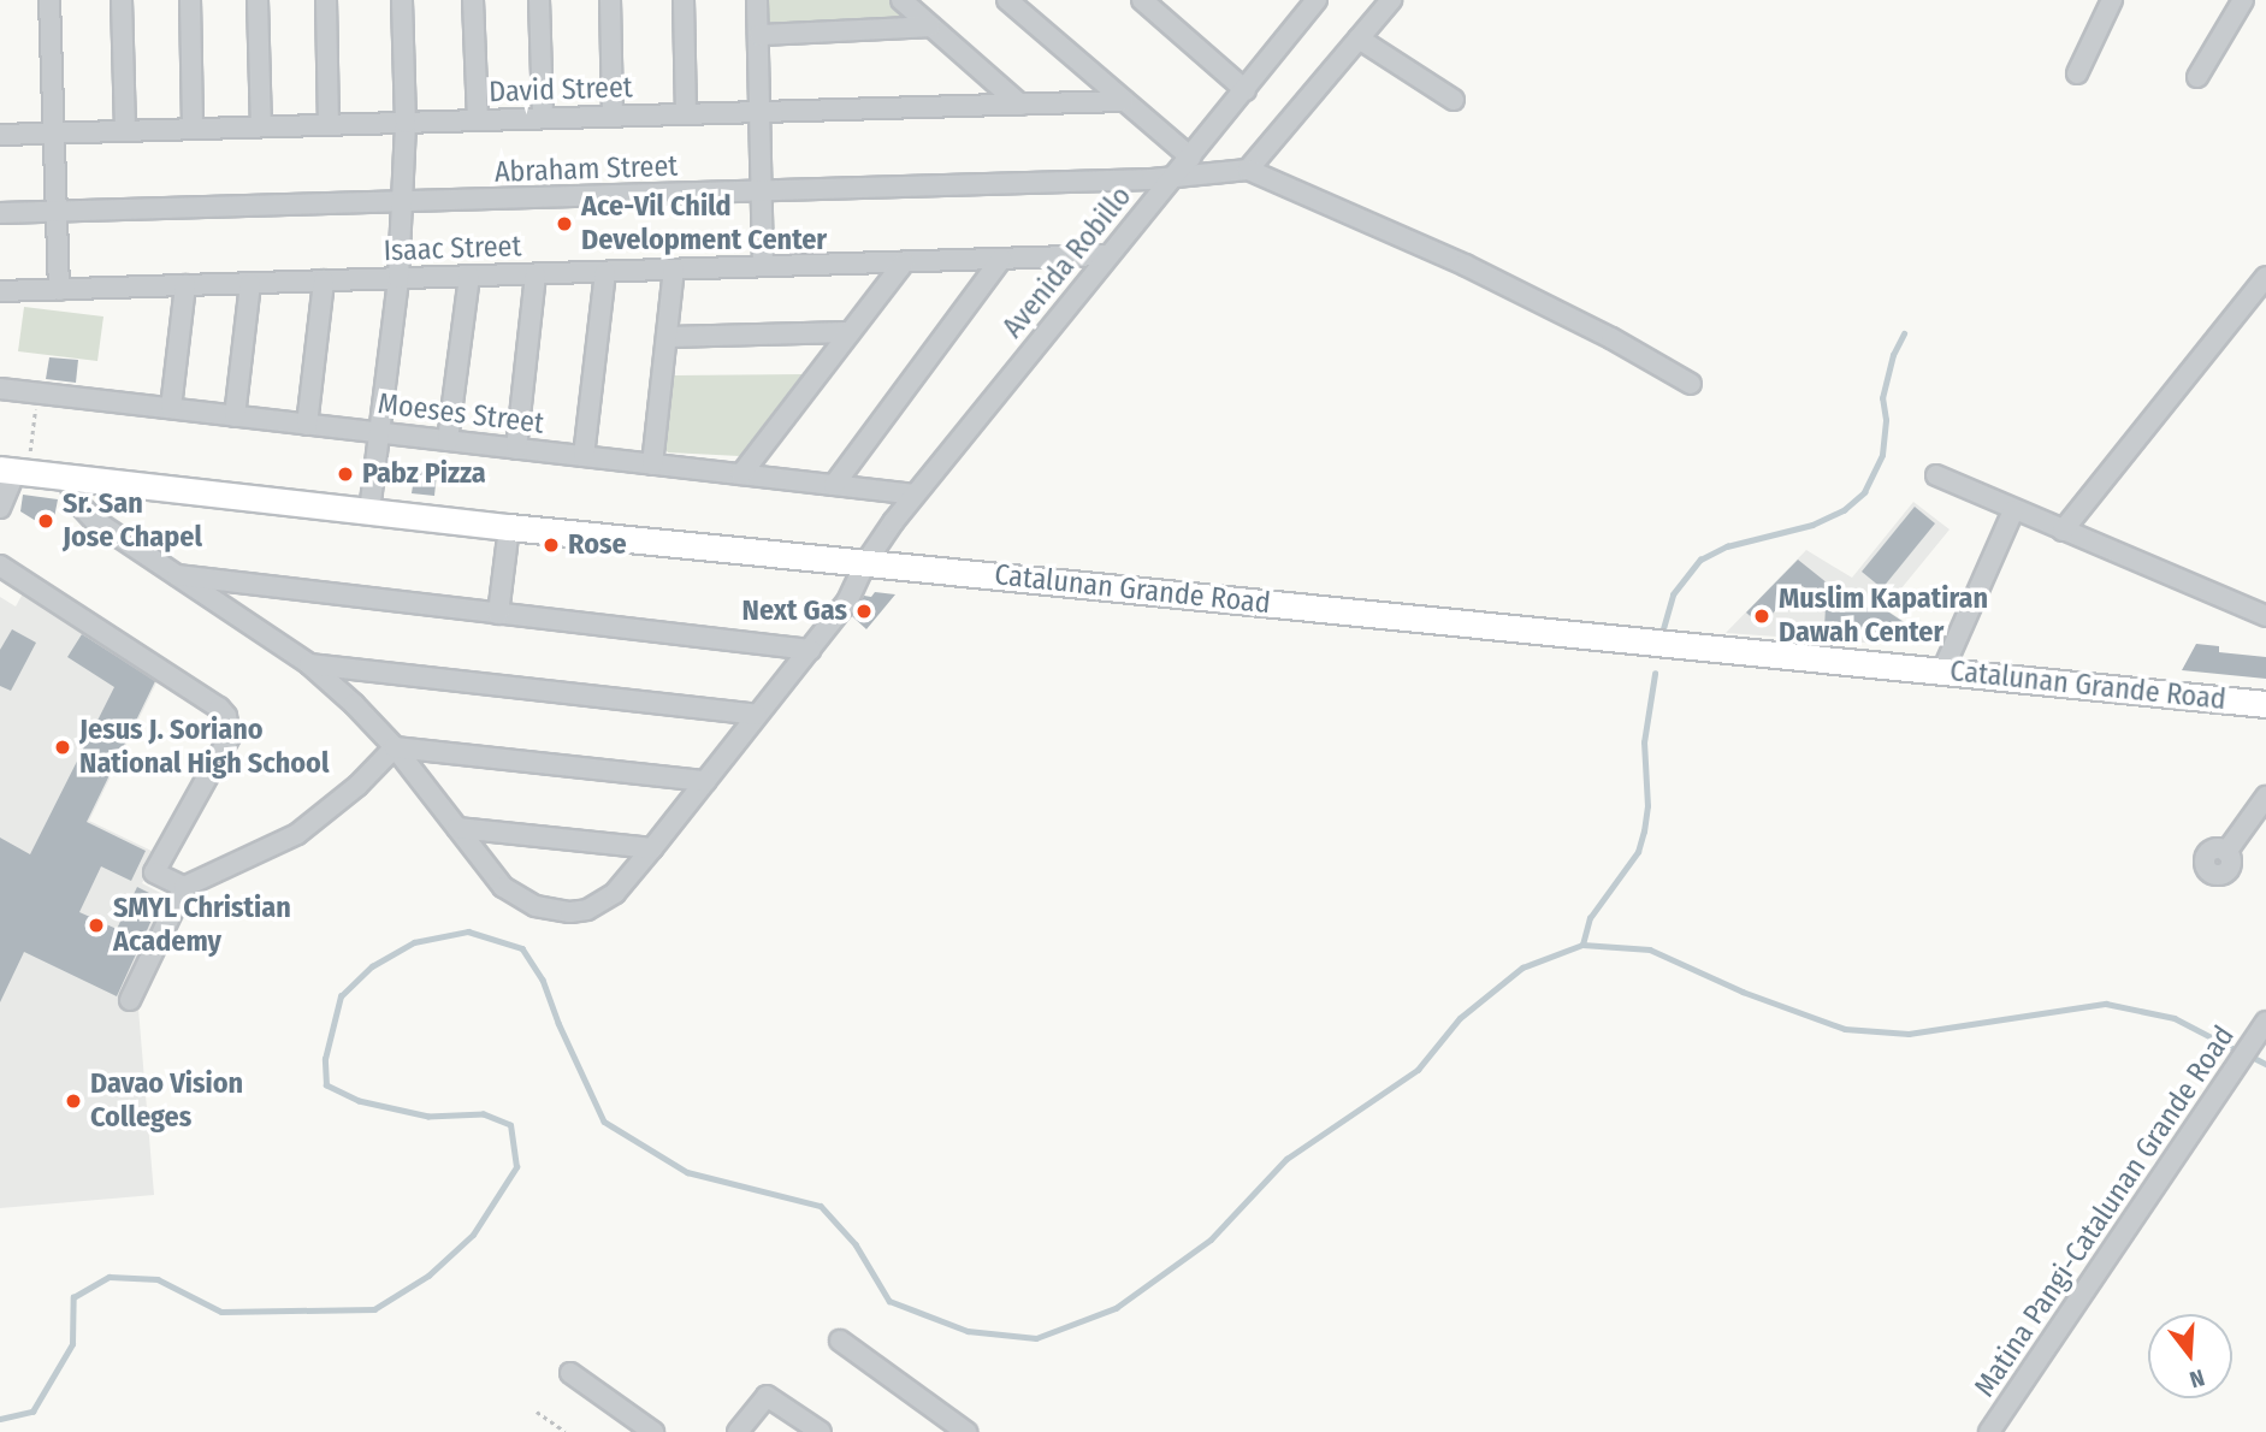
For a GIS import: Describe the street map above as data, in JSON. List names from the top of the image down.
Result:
{
  "streets": {
    "main road": ["Catalunan Grande Road"],
    "street": [
      "David Street",
      "Abraham Street",
      "Isaac Street",
      "Avenida Robillo",
      "Moeses Street",
      "Matina Pangi-Catalunan Grande Road"
    ]
  },
  "crossings": [
    ["Abraham Street", "Avenida Robillo"],
    ["Isaac Street", "Avenida Robillo"],
    ["Avenida Robillo", "Moeses Street"],
    ["Avenida Robillo", "Catalunan Grande Road"]
  ],
  "places": [
    "Ace-Vil Child Development Center",
    "Pabz Pizza",
    "Sr. San Jose Chapel",
    "Rose",
    "Next Gas",
    "Muslim Kapatiran Dawah Center",
    "Jesus J. Soriano National High School",
    "SMYL Christian Academy",
    "Davao Vision Colleges"
  ],
  "north": "bottom"
}
